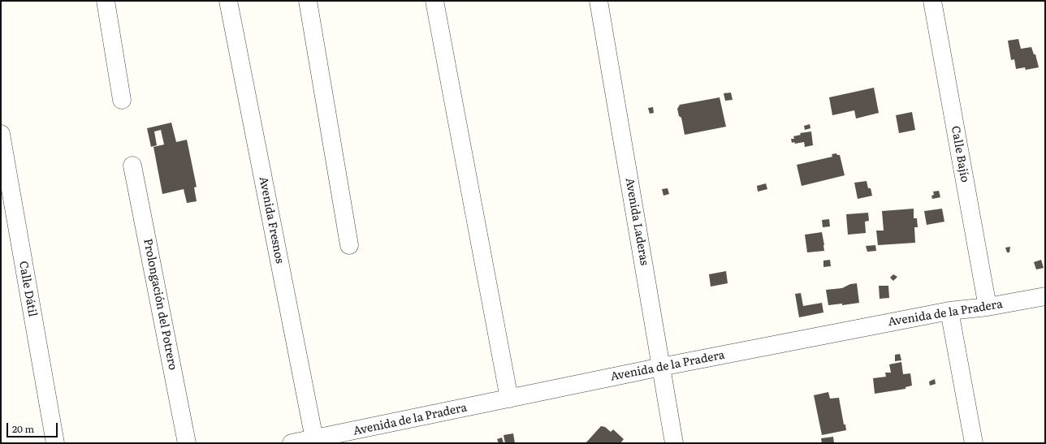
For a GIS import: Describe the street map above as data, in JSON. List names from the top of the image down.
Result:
{
  "streets": {
    "street": [
      "Calle Bajío",
      "Avenida Fresnos",
      "Avenida Laderas",
      "Calle Dátil",
      "Prolongación del Potrero",
      "Avenida de la Pradera"
    ]
  },
  "crossings": [
    ["Calle Bajío", "Avenida de la Pradera"],
    ["Avenida Fresnos", "Avenida de la Pradera"],
    ["Avenida Laderas", "Avenida de la Pradera"]
  ],
  "scale_bar": "20 m"
}
